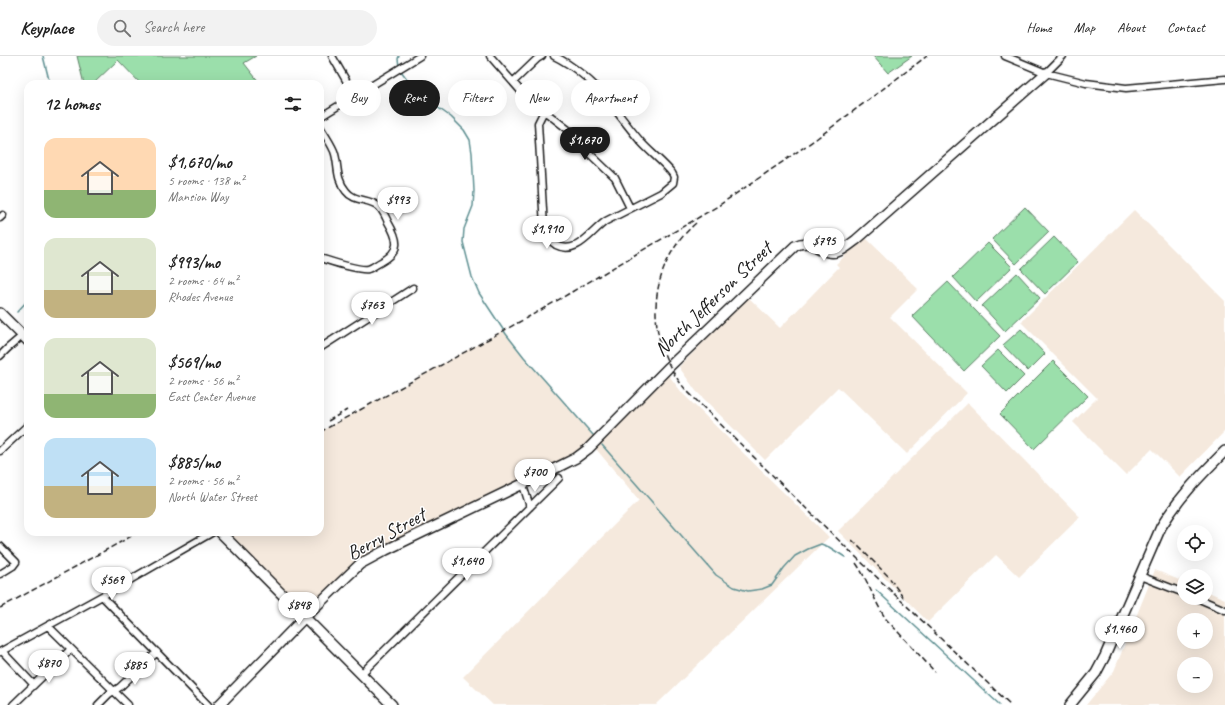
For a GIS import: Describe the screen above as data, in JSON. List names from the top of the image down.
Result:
{
  "streets": {
    "street": ["North Jefferson Street", "Berry Street"]
  },
  "crossings": [
    ["North Jefferson Street", "Berry Street"]
  ],
  "page": {
    "header": "Keyplace",
    "search": "Search here",
    "nav": [
      "Home",
      "Map",
      "About",
      "Contact"
    ],
    "chip": [
      "Buy",
      "Rent",
      "Filters",
      "New",
      "Apartment"
    ],
    "heading": "12 homes",
    "price": [
      "$1,670",
      "$993",
      "$1,910",
      "$795",
      "$763",
      "$700",
      "$1,640",
      "$569",
      "$848",
      "$1,460",
      "$870",
      "$885"
    ],
    "list": [
      {
        "name": "$1,670/mo",
        "note": "5 rooms · 138 m² · Mansion Way"
      },
      {
        "name": "$993/mo",
        "note": "2 rooms · 64 m² · Rhodes Avenue"
      },
      {
        "name": "$569/mo",
        "note": "2 rooms · 56 m² · East Center Avenue"
      },
      {
        "name": "$885/mo",
        "note": "2 rooms · 56 m² · North Water Street"
      }
    ],
    "map_buttons": ["+", "−"]
  }
}
